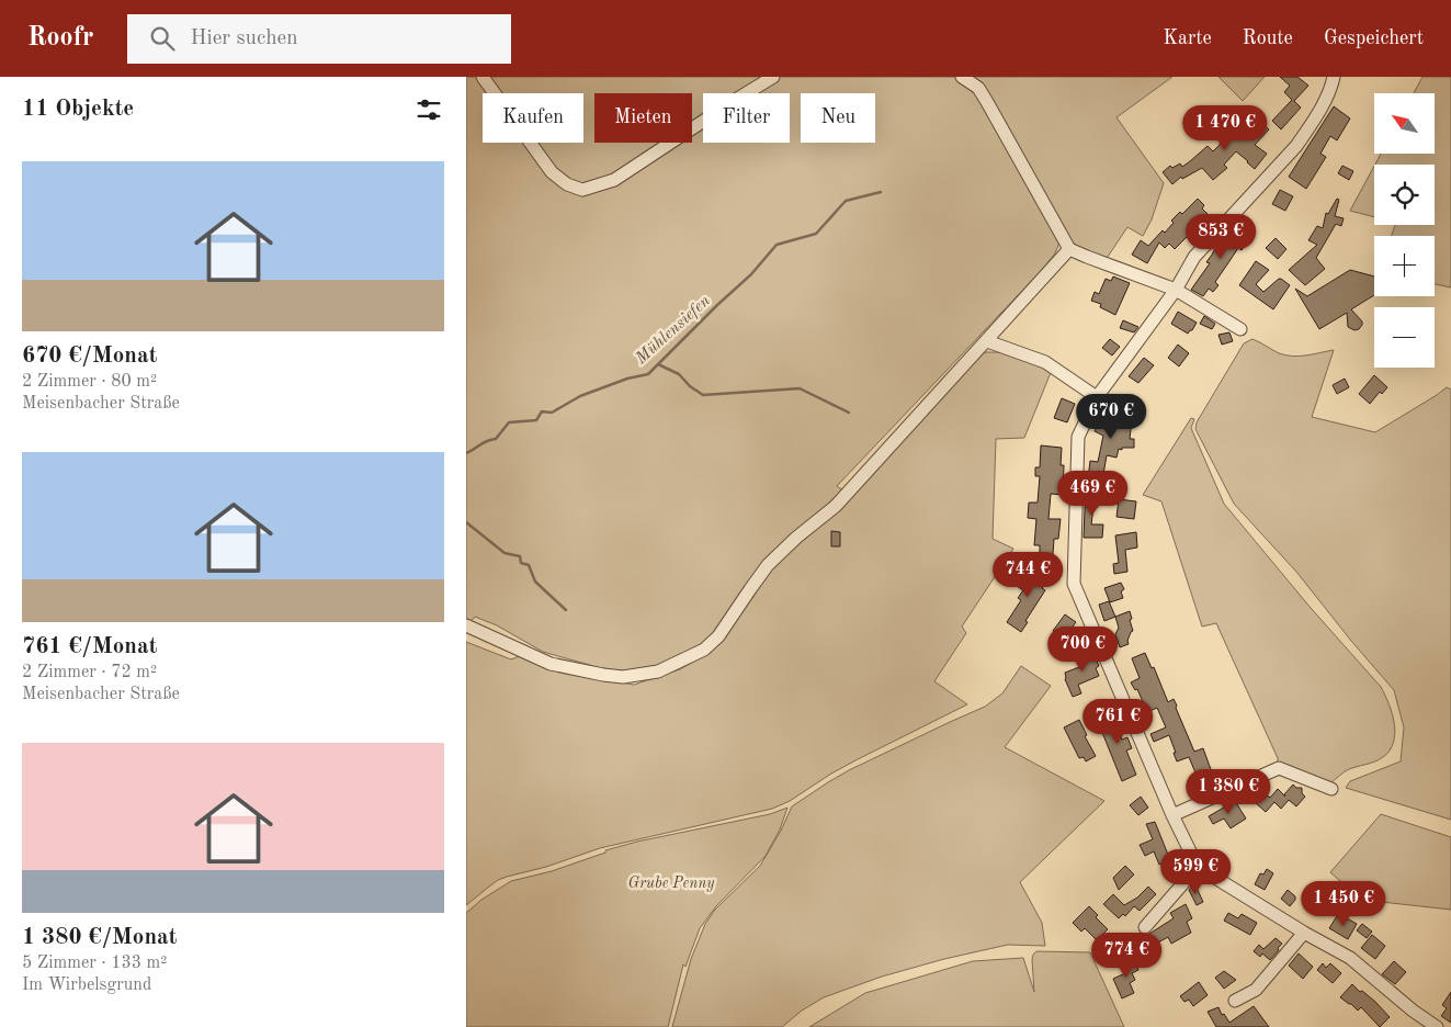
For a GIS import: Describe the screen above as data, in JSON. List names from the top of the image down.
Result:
{
  "water": ["Mühlensiefen"],
  "parks": ["Grube Penny"],
  "north": "top left",
  "page": {
    "header": "Roofr",
    "search": "Hier suchen",
    "nav": ["Karte", "Route", "Gespeichert"],
    "heading": "11 Objekte",
    "map_buttons": ["+", "−"],
    "chip": [
      "Kaufen",
      "Mieten",
      "Filter",
      "Neu"
    ],
    "price": [
      "1 470 €",
      "853 €",
      "670 €",
      "469 €",
      "744 €",
      "700 €",
      "761 €",
      "1 380 €",
      "599 €",
      "1 450 €",
      "774 €"
    ],
    "list": [
      {
        "name": "670 €/Monat",
        "note": "2 Zimmer · 80 m² · Meisenbacher Straße"
      },
      {
        "name": "761 €/Monat",
        "note": "2 Zimmer · 72 m² · Meisenbacher Straße"
      },
      {
        "name": "1 380 €/Monat",
        "note": "5 Zimmer · 133 m² · Im Wirbelsgrund"
      }
    ]
  }
}
